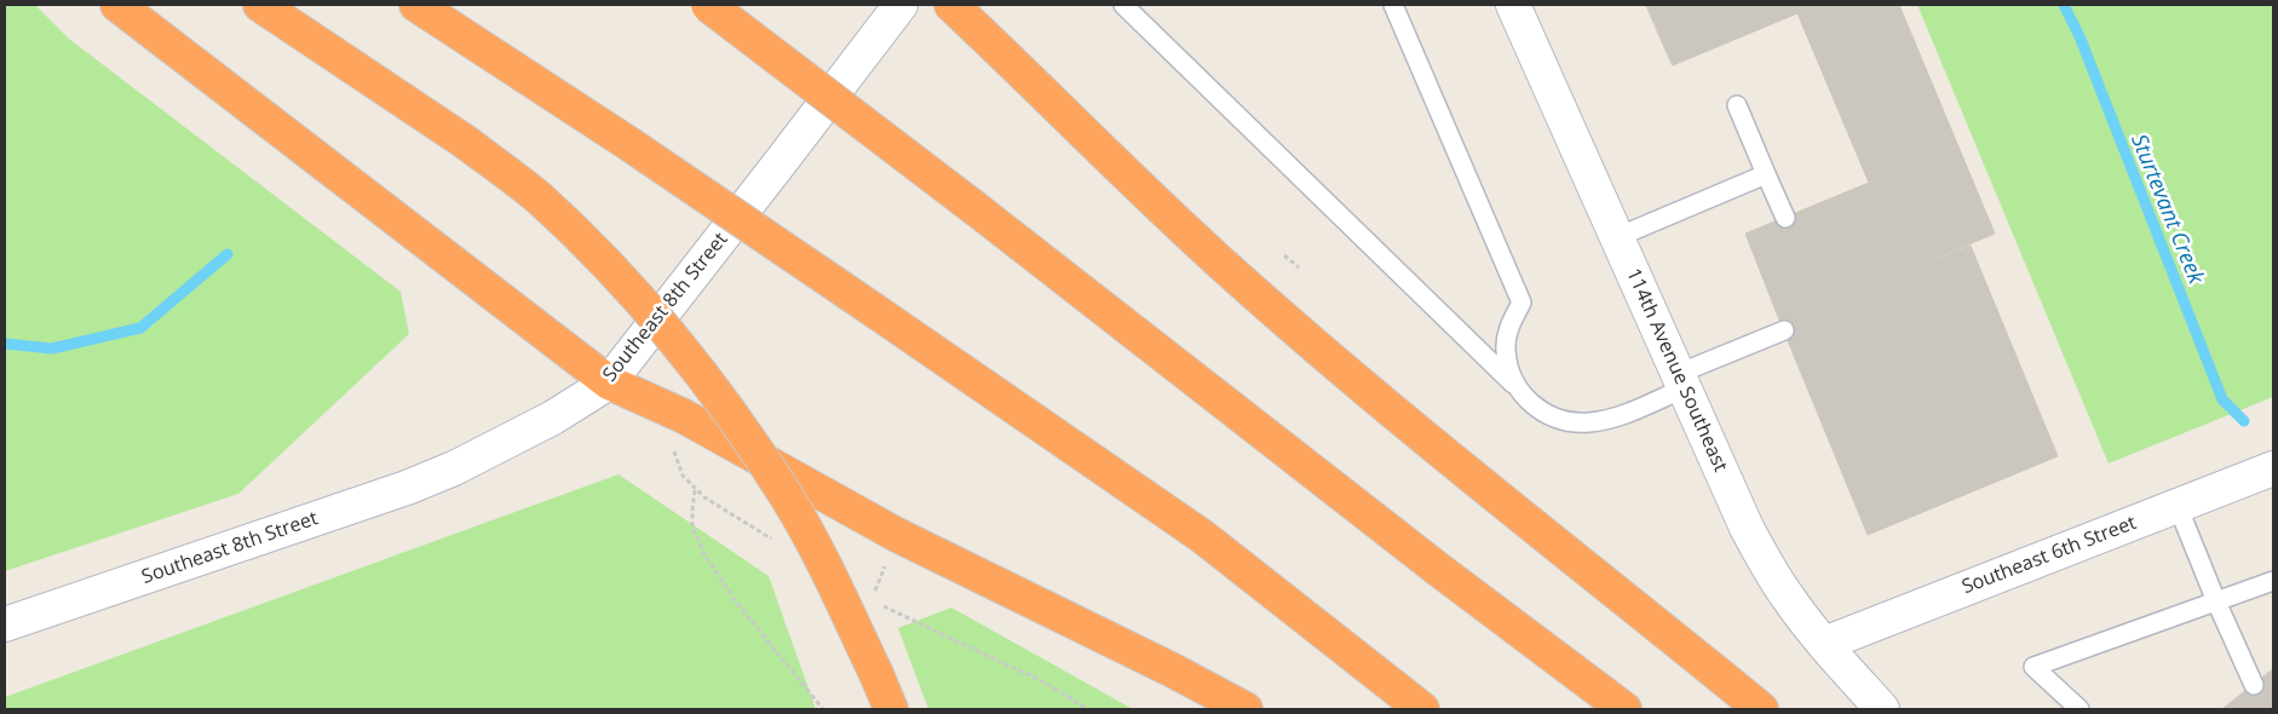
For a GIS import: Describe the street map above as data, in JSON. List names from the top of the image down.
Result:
{
  "streets": {
    "street": ["Southeast 8th Street", "114th Avenue Southeast", "Southeast 6th Street"]
  },
  "crossings": [
    ["114th Avenue Southeast", "Southeast 6th Street"]
  ],
  "water": ["Sturtevant Creek"]
}
